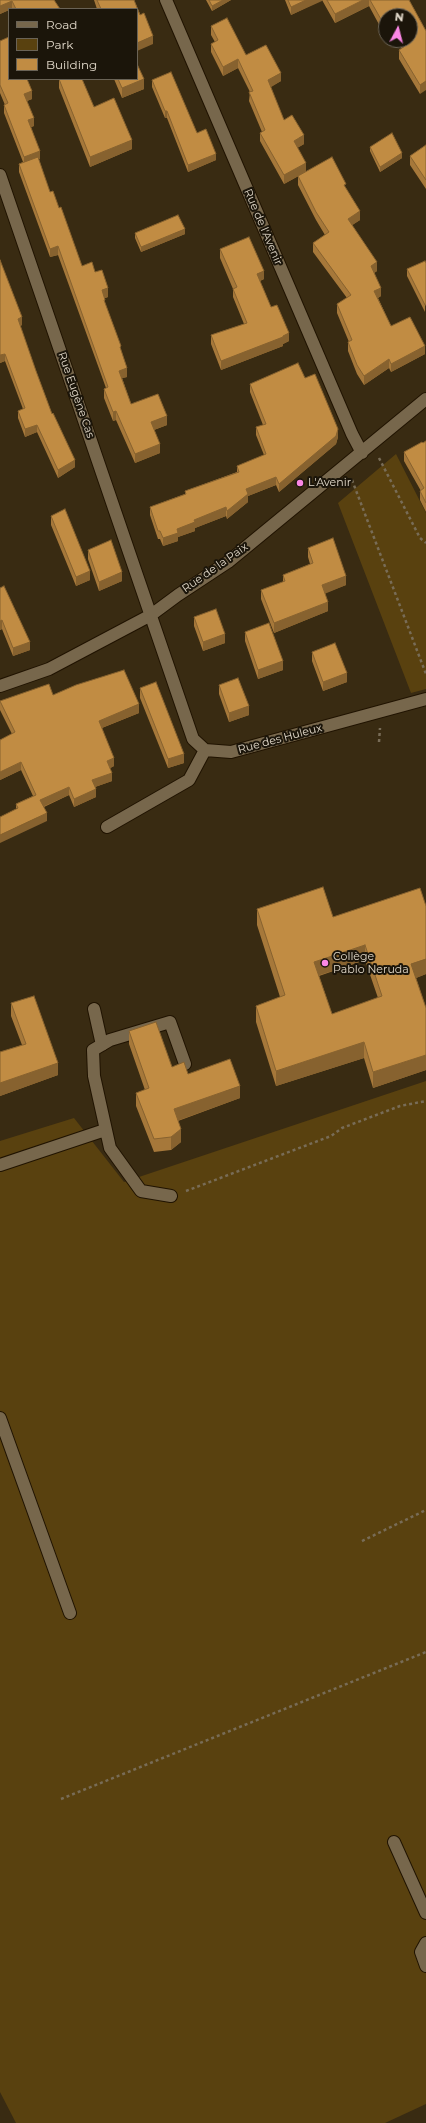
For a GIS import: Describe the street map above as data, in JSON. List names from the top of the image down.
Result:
{
  "streets": {
    "street": [
      "Rue de l'Avenir",
      "Rue Eugène Cas",
      "Rue de la Paix",
      "Rue des Huleux"
    ]
  },
  "crossings": [
    ["Rue de l'Avenir", "Rue de la Paix"],
    ["Rue Eugène Cas", "Rue de la Paix"]
  ],
  "places": ["L'Avenir", "Collège Pablo Neruda"],
  "legend": ["Road", "Park", "Building"],
  "north": "top"
}
